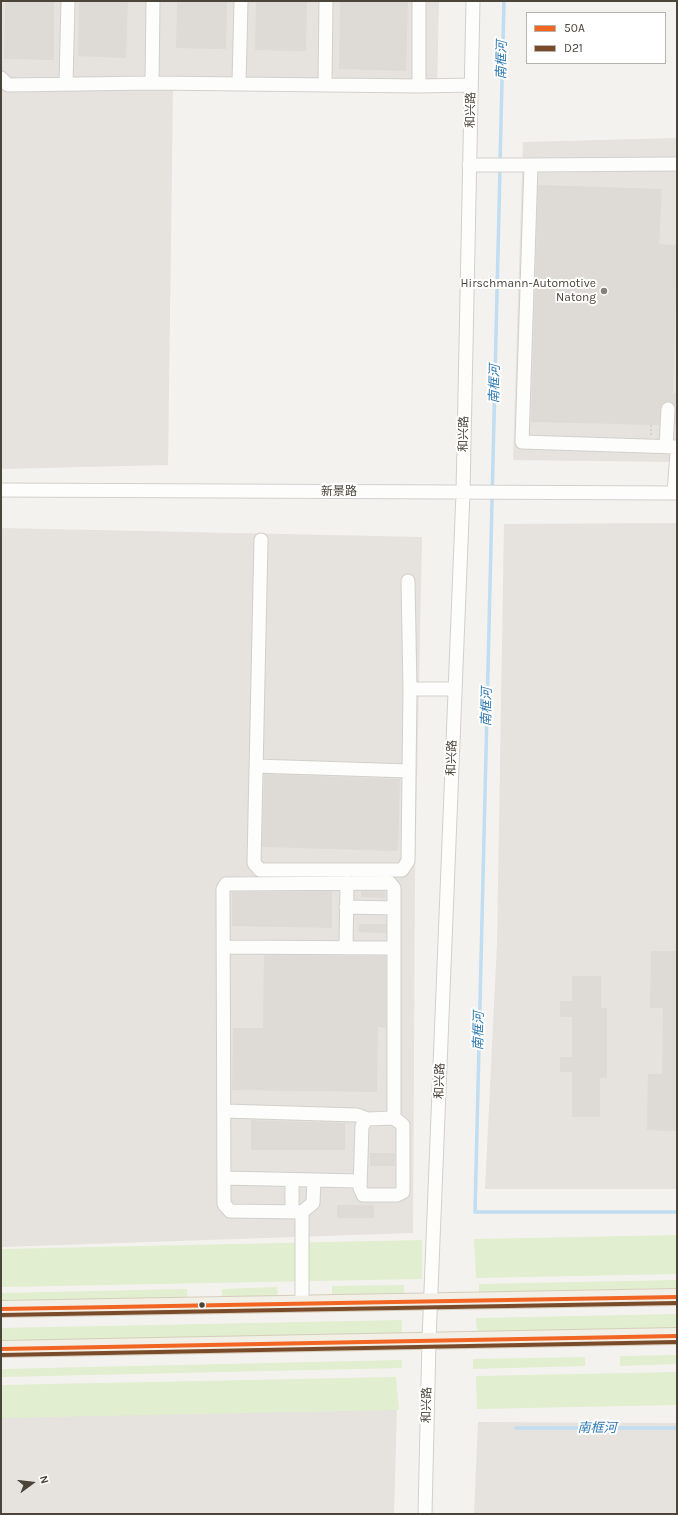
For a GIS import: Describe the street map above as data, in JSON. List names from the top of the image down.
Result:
{
  "streets": {
    "street": ["和兴路", "新景路"]
  },
  "crossings": [
    ["和兴路", "新景路"]
  ],
  "water": ["南框河"],
  "places": ["Hirschmann-Automotive Natong"],
  "lines": ["transit line 50A", "transit line D21"],
  "legend": ["50A", "D21"],
  "north": "right"
}
